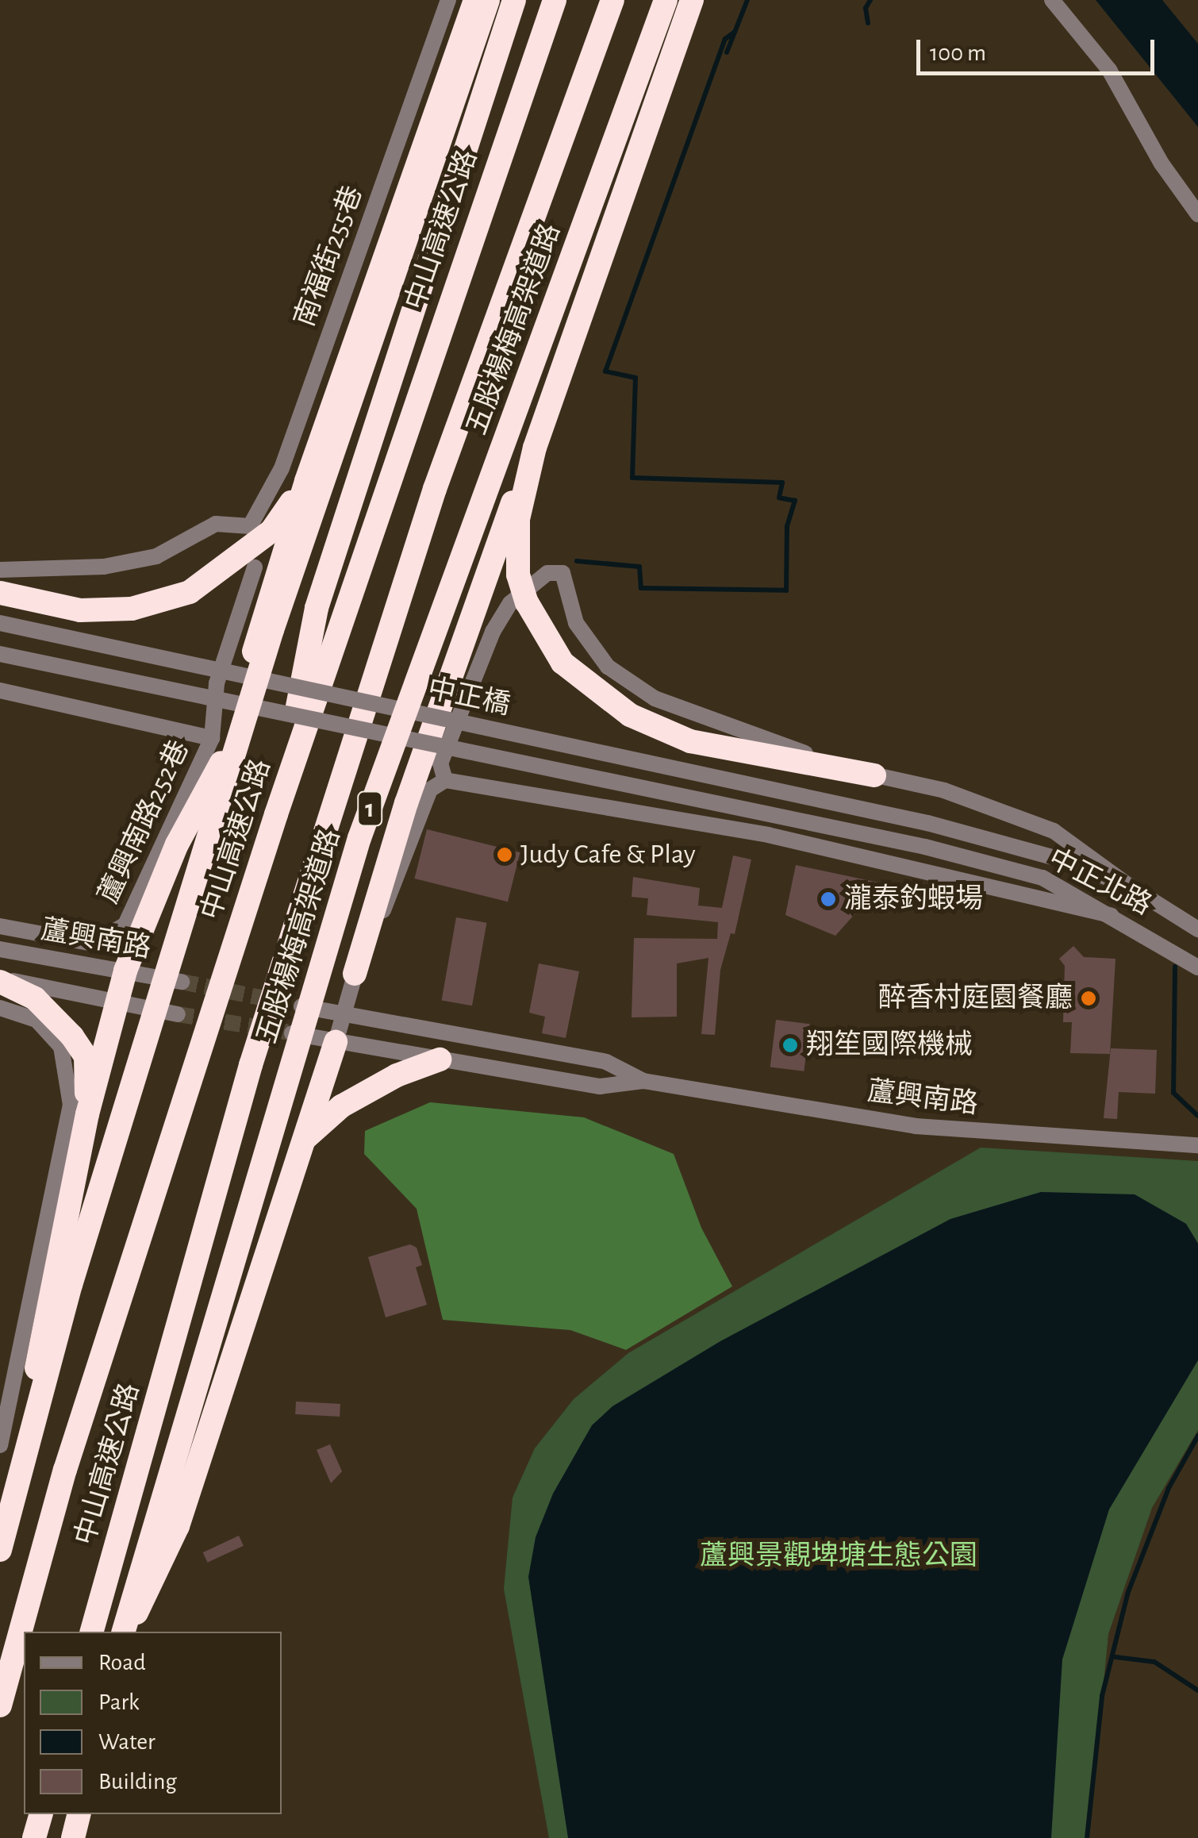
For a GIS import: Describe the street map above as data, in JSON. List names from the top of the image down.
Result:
{
  "streets": {
    "highway": ["中山高速公路", "五股楊梅高架道路", "1"],
    "street": [
      "南福街255巷",
      "中正橋",
      "蘆興南路252巷",
      "中正北路",
      "蘆興南路"
    ]
  },
  "crossings": [
    ["中正橋", "中正北路"]
  ],
  "parks": ["蘆興景觀埤塘生態公園"],
  "places": [
    "Judy Cafe & Play",
    "瀧泰釣蝦場",
    "醉香村庭園餐廳",
    "翔笙國際機械"
  ],
  "legend": [
    "Road",
    "Park",
    "Water",
    "Building"
  ],
  "scale_bar": "100 m"
}
